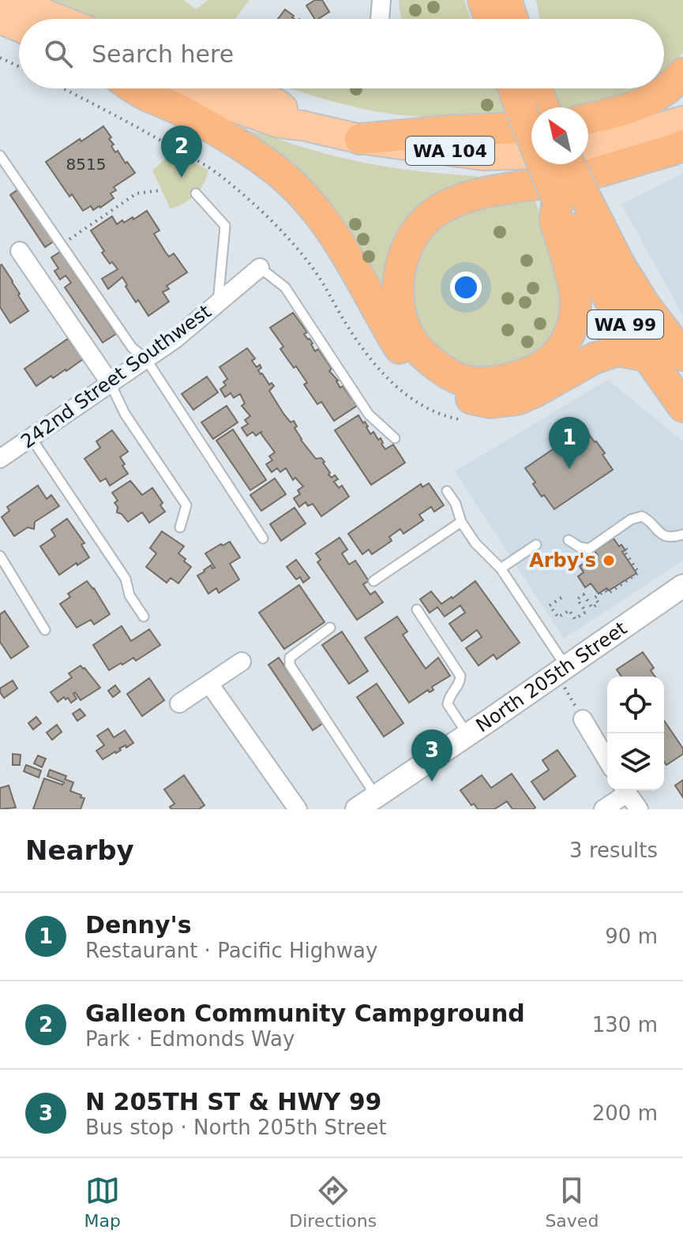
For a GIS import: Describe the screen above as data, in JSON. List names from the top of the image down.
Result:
{
  "streets": {
    "highway": ["WA 99"],
    "main road": ["WA 104"],
    "street": ["242nd Street Southwest", "North 205th Street"]
  },
  "places": ["Arby's"],
  "house_numbers": ["8515"],
  "north": "top left",
  "page": {
    "search": "Search here",
    "pins": ["2", "1", "3"],
    "heading": ["Nearby", "3 results"],
    "list": [
      {
        "mark": "1",
        "name": "Denny's",
        "note": "Restaurant · Pacific Highway",
        "value": "90 m"
      },
      {
        "mark": "2",
        "name": "Galleon Community Campground",
        "note": "Park · Edmonds Way",
        "value": "130 m"
      },
      {
        "mark": "3",
        "name": "N 205TH ST & HWY 99",
        "note": "Bus stop · North 205th Street",
        "value": "200 m"
      }
    ],
    "nav": ["Map", "Directions", "Saved"]
  }
}
